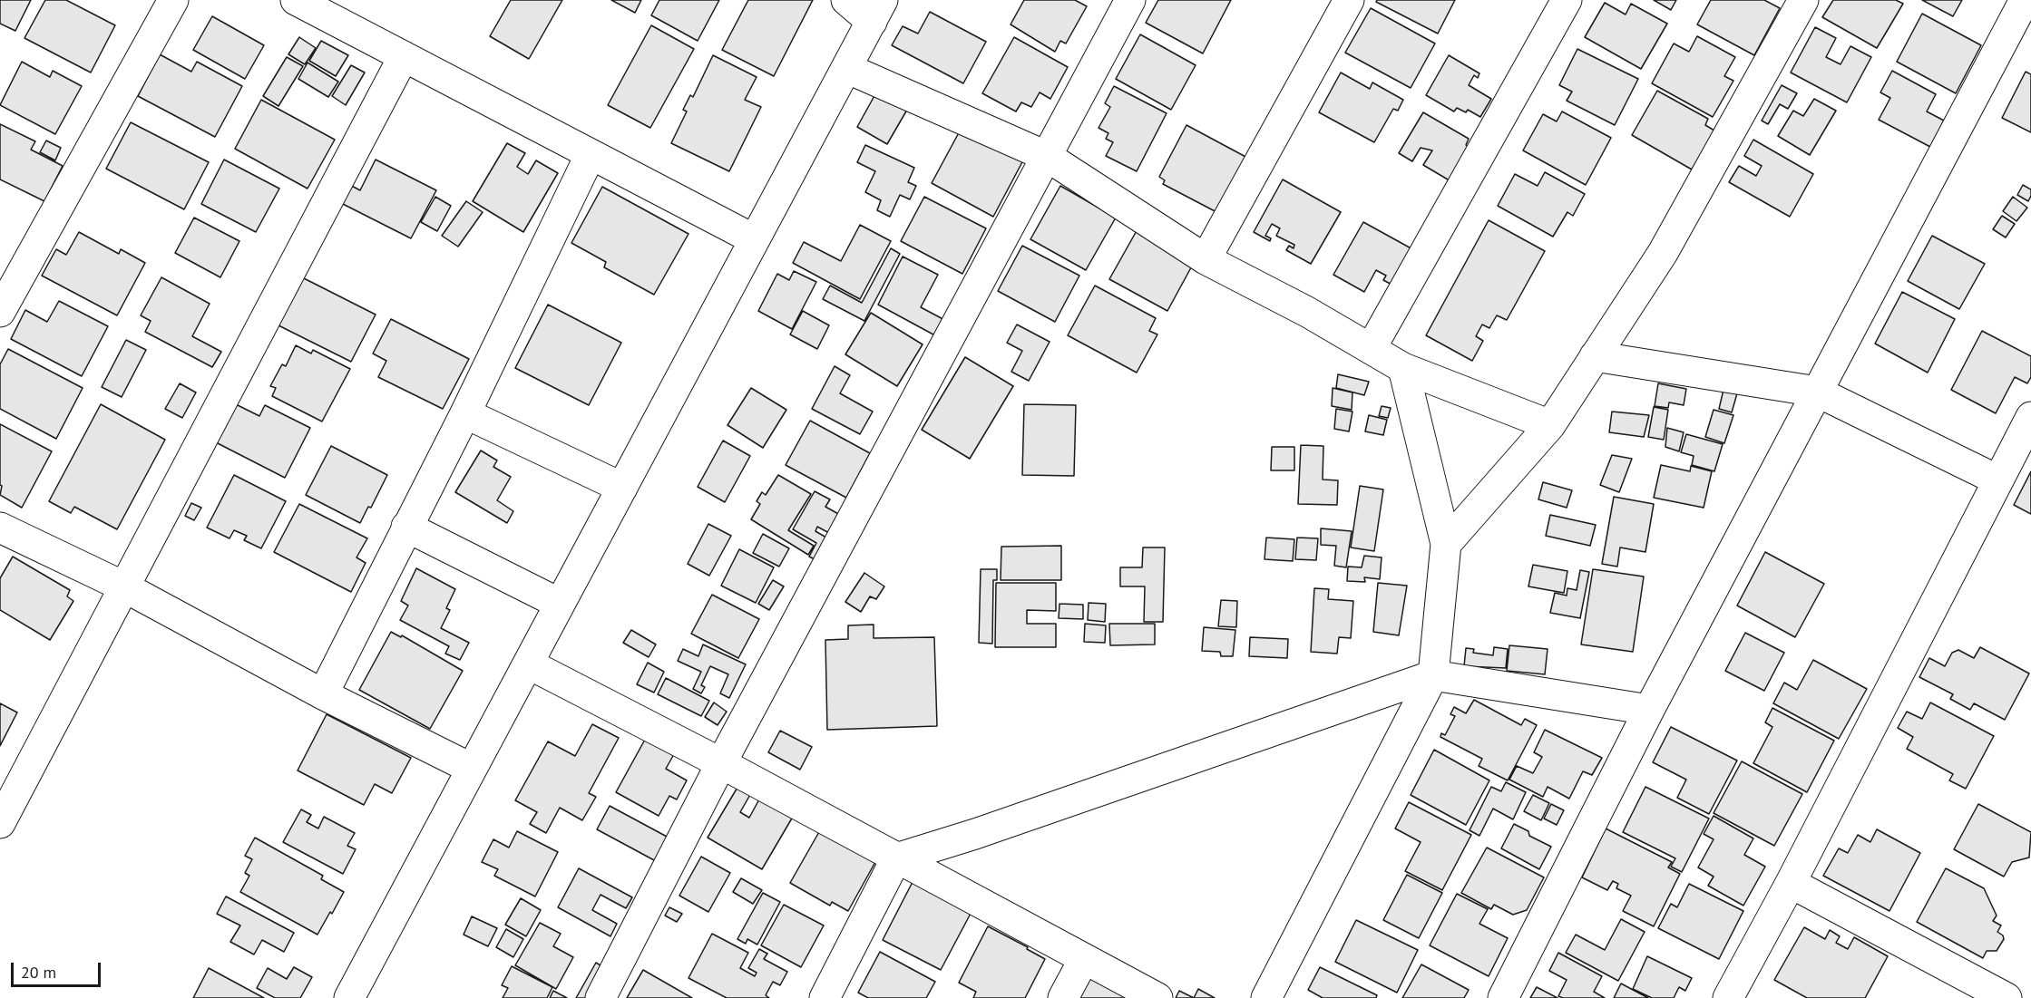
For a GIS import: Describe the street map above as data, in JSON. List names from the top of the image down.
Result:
{
  "scale_bar": "20 m"
}
